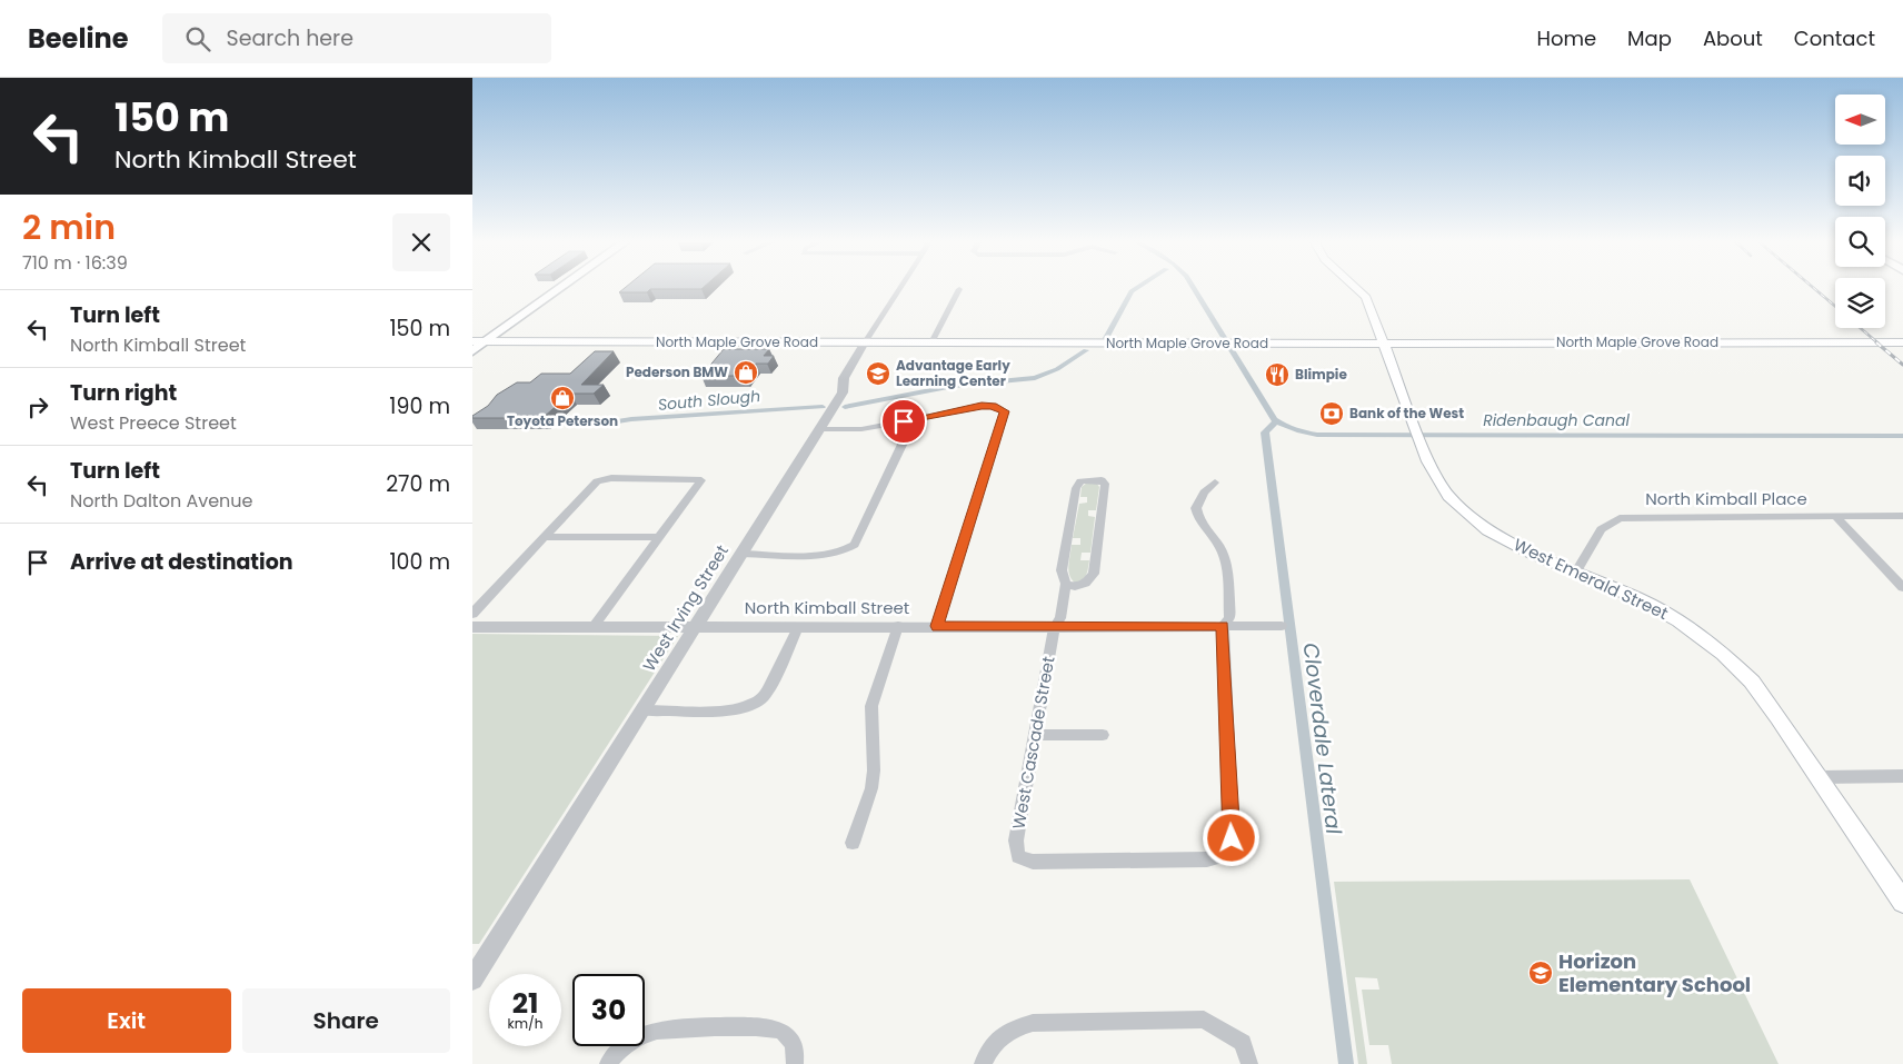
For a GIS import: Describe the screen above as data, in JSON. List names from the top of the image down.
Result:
{
  "streets": {
    "main road": ["North Maple Grove Road", "West Emerald Street"],
    "street": [
      "North Kimball Place",
      "West Irving Street",
      "North Kimball Street",
      "West Cascade Street"
    ]
  },
  "crossings": [
    ["North Maple Grove Road", "West Emerald Street"],
    ["North Maple Grove Road", "West Irving Street"],
    ["North Kimball Place", "West Emerald Street"],
    ["West Irving Street", "North Kimball Street"],
    ["North Kimball Street", "West Cascade Street"]
  ],
  "water": ["South Slough", "Ridenbaugh Canal", "Cloverdale Lateral"],
  "places": {
    "shop": ["Pederson BMW", "Toyota Peterson"],
    "school or university": ["Advantage Early Learning Center", "Horizon Elementary School"],
    "restaurant": ["Blimpie"],
    "bank": ["Bank of the West"]
  },
  "north": "left",
  "page": {
    "header": "Beeline",
    "search": "Search here",
    "nav": [
      "Home",
      "Map",
      "About",
      "Contact"
    ],
    "turn": ["150 m", "North Kimball Street"],
    "heading": ["2 min", "710 m · 16:39"],
    "list": [
      {
        "name": "Turn left",
        "note": "North Kimball Street",
        "value": "150 m"
      },
      {
        "name": "Turn right",
        "note": "West Preece Street",
        "value": "190 m"
      },
      {
        "name": "Turn left",
        "note": "North Dalton Avenue",
        "value": "270 m"
      },
      {
        "name": "Arrive at destination",
        "value": "100 m"
      }
    ],
    "speed": "21 km/h",
    "limit": "30",
    "buttons": ["Exit", "Share"]
  }
}
